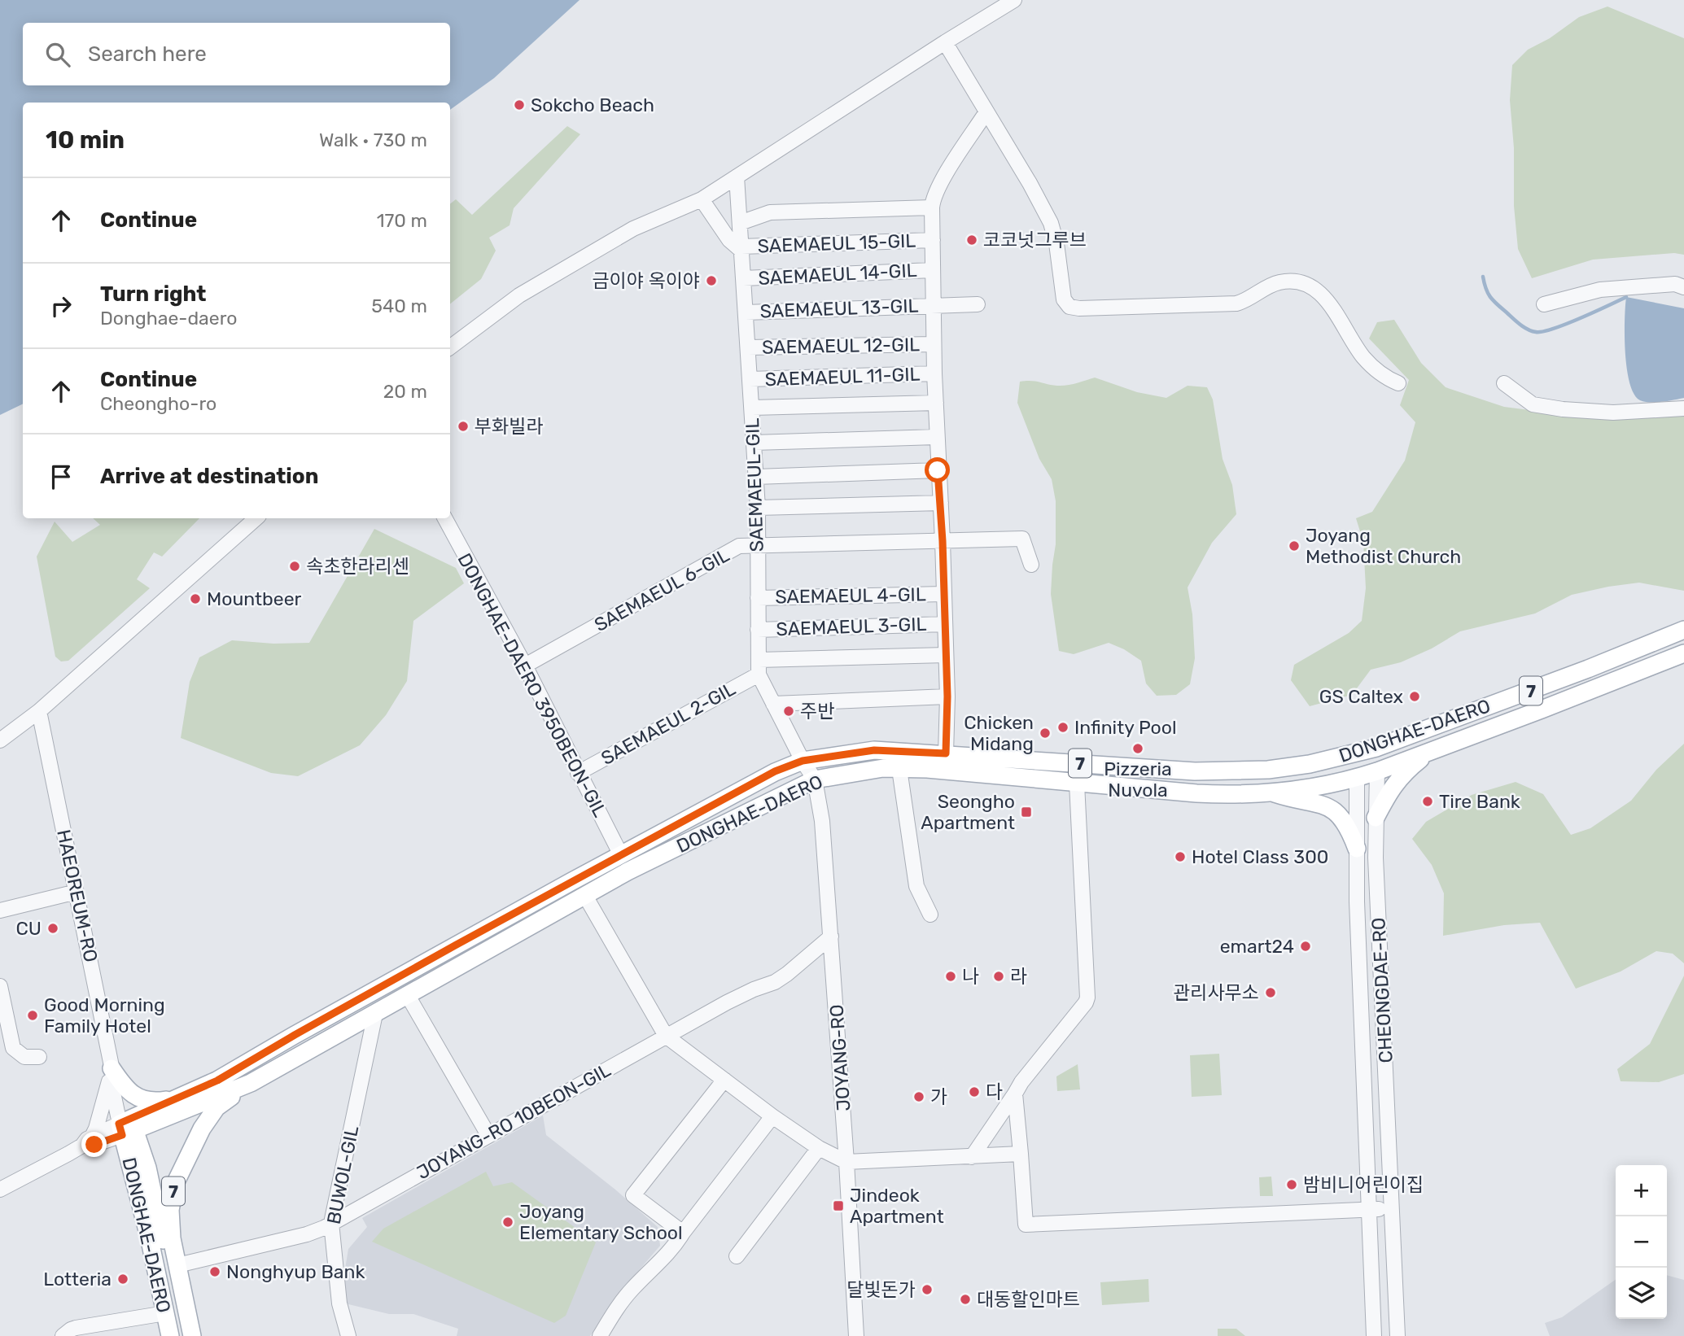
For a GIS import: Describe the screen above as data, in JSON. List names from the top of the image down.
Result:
{
  "streets": {
    "main road": ["7", "DONGHAE-DAERO"],
    "street": [
      "SAEMAEUL 15-GIL",
      "SAEMAEUL 14-GIL",
      "SAEMAEUL 13-GIL",
      "SAEMAEUL 12-GIL",
      "SAEMAEUL 11-GIL",
      "SAEMAEUL-GIL",
      "SAEMAEUL 6-GIL",
      "SAEMAEUL 4-GIL",
      "SAEMAEUL 3-GIL",
      "DONGHAE-DAERO 3950BEON-GIL",
      "SAEMAEUL 2-GIL",
      "HAEOREUM-RO",
      "CHEONGDAE-RO",
      "JOYANG-RO",
      "JOYANG-RO 10BEON-GIL",
      "BUWOL-GIL"
    ]
  },
  "crossings": [
    ["SAEMAEUL 15-GIL", "SAEMAEUL-GIL"],
    ["SAEMAEUL 14-GIL", "SAEMAEUL-GIL"],
    ["SAEMAEUL 13-GIL", "SAEMAEUL-GIL"],
    ["SAEMAEUL 12-GIL", "SAEMAEUL-GIL"],
    ["SAEMAEUL 11-GIL", "SAEMAEUL-GIL"],
    ["SAEMAEUL-GIL", "SAEMAEUL 6-GIL"],
    ["SAEMAEUL-GIL", "SAEMAEUL 4-GIL"],
    ["SAEMAEUL-GIL", "SAEMAEUL 3-GIL"],
    ["SAEMAEUL-GIL", "SAEMAEUL 2-GIL"],
    ["SAEMAEUL-GIL", "DONGHAE-DAERO"],
    ["SAEMAEUL-GIL", "JOYANG-RO"],
    ["SAEMAEUL 6-GIL", "DONGHAE-DAERO 3950BEON-GIL"],
    ["DONGHAE-DAERO 3950BEON-GIL", "SAEMAEUL 2-GIL"],
    ["DONGHAE-DAERO 3950BEON-GIL", "DONGHAE-DAERO"],
    ["DONGHAE-DAERO", "HAEOREUM-RO"],
    ["DONGHAE-DAERO", "CHEONGDAE-RO"],
    ["DONGHAE-DAERO", "JOYANG-RO"],
    ["DONGHAE-DAERO", "JOYANG-RO 10BEON-GIL"],
    ["DONGHAE-DAERO", "BUWOL-GIL"],
    ["JOYANG-RO", "JOYANG-RO 10BEON-GIL"],
    ["JOYANG-RO 10BEON-GIL", "BUWOL-GIL"]
  ],
  "places": {
    "other": [
      "Sokcho Beach",
      "코코넛그루브",
      "금이야 옥이야",
      "부화빌라",
      "Joyang Methodist Church",
      "속초한라리센",
      "Mountbeer",
      "GS Caltex",
      "주반",
      "Infinity Pool",
      "Chicken Midang",
      "Pizzeria Nuvola",
      "Tire Bank",
      "Hotel Class 300",
      "CU",
      "emart24",
      "나",
      "라",
      "관리사무소",
      "Good Morning Family Hotel",
      "다",
      "가",
      "밤비니어린이집",
      "Joyang Elementary School",
      "Nonghyup Bank",
      "Lotteria",
      "달빛돈가",
      "대동할인마트"
    ],
    "transit": ["Seongho Apartment", "Jindeok Apartment"]
  },
  "page": {
    "search": "Search here",
    "heading": ["10 min", "Walk · 730 m"],
    "list": [
      ["Continue", "170 m"],
      ["Turn right", "Donghae-daero", "540 m"],
      ["Continue", "Cheongho-ro", "20 m"],
      "Arrive at destination"
    ],
    "map_buttons": ["+", "−"]
  }
}
